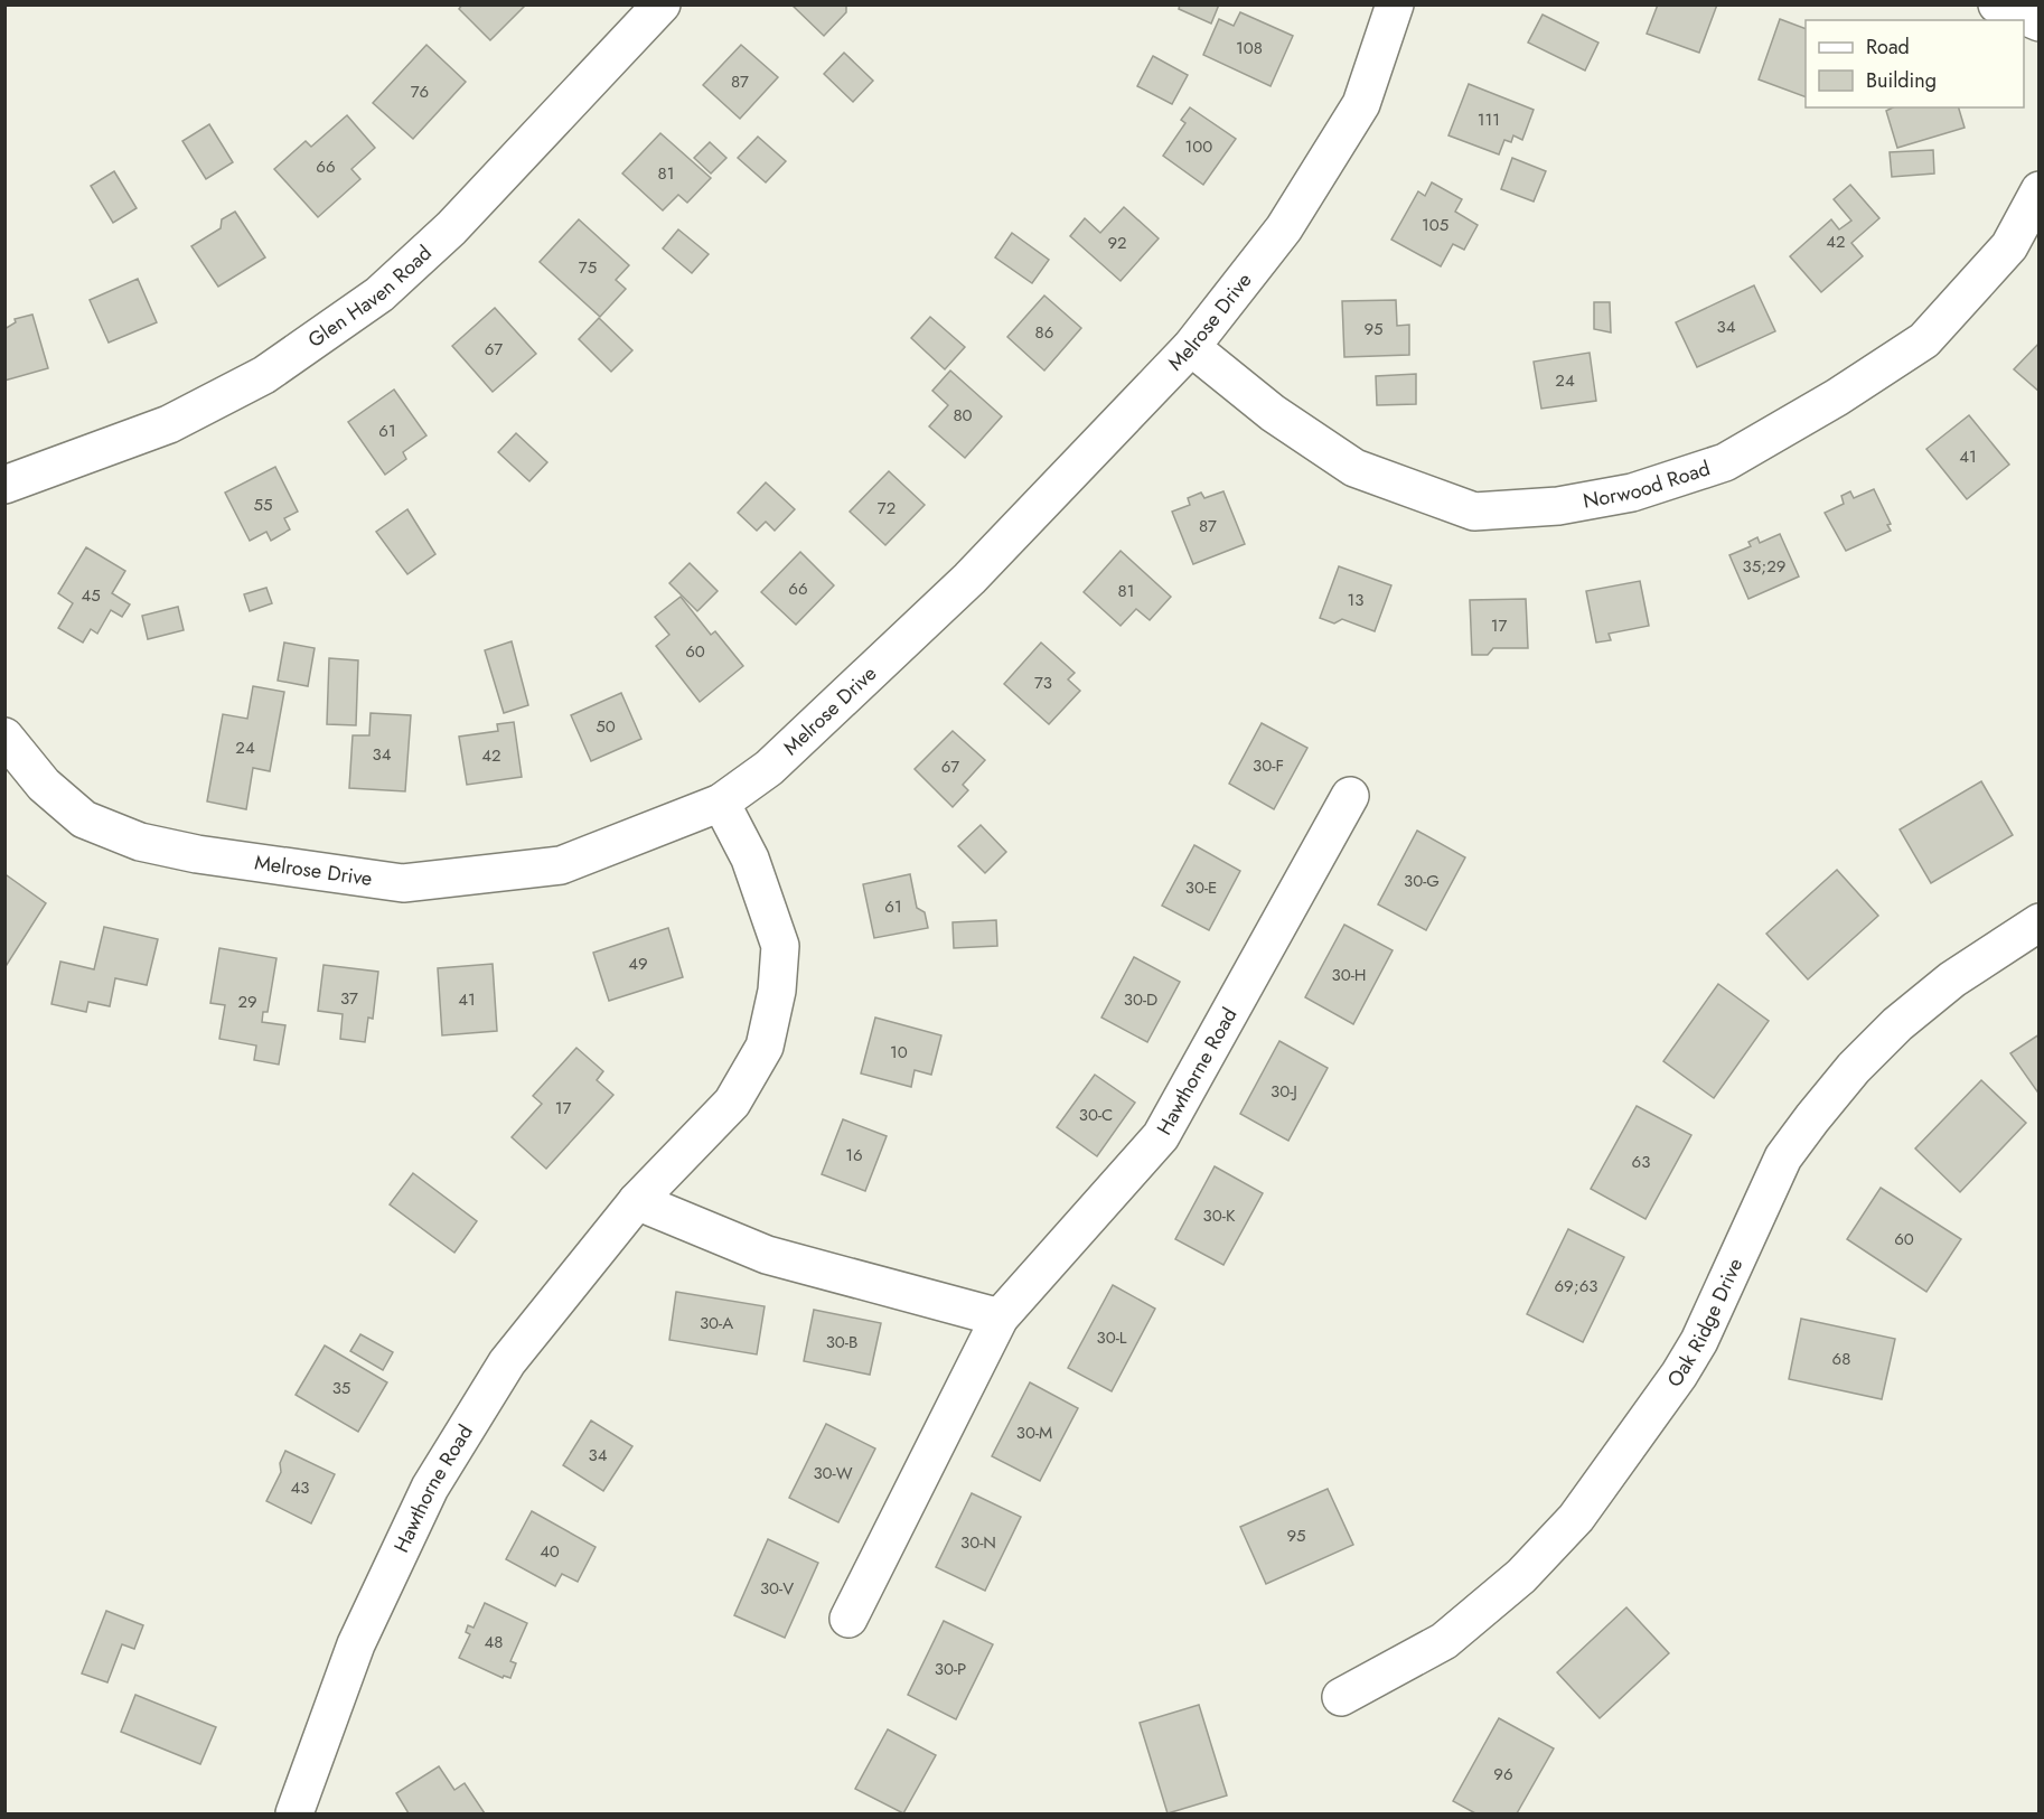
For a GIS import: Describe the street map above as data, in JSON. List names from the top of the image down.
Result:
{
  "streets": {
    "street": [
      "Glen Haven Road",
      "Melrose Drive",
      "Norwood Road",
      "Hawthorne Road",
      "Oak Ridge Drive"
    ]
  },
  "crossings": [
    ["Melrose Drive", "Norwood Road"],
    ["Melrose Drive", "Hawthorne Road"]
  ],
  "house_numbers": [
    "108",
    "87",
    "76",
    "111",
    "100",
    "66",
    "81",
    "105",
    "42",
    "92",
    "75",
    "34",
    "95",
    "86",
    "67",
    "24",
    "80",
    "61",
    "41",
    "55",
    "72",
    "87",
    "35;29",
    "66",
    "81",
    "45",
    "13",
    "17",
    "60",
    "73",
    "50",
    "24",
    "34",
    "42",
    "30-F",
    "67",
    "30-G",
    "30-E",
    "61",
    "49",
    "30-H",
    "37",
    "41",
    "30-D",
    "29",
    "10",
    "30-J",
    "17",
    "30-C",
    "16",
    "63",
    "30-K",
    "60",
    "69;63",
    "30-A",
    "30-L",
    "30-B",
    "68",
    "35",
    "30-M",
    "34",
    "30-W",
    "43",
    "95",
    "30-N",
    "40",
    "30-V",
    "48",
    "30-P",
    "96"
  ],
  "legend": ["Road", "Building"]
}
